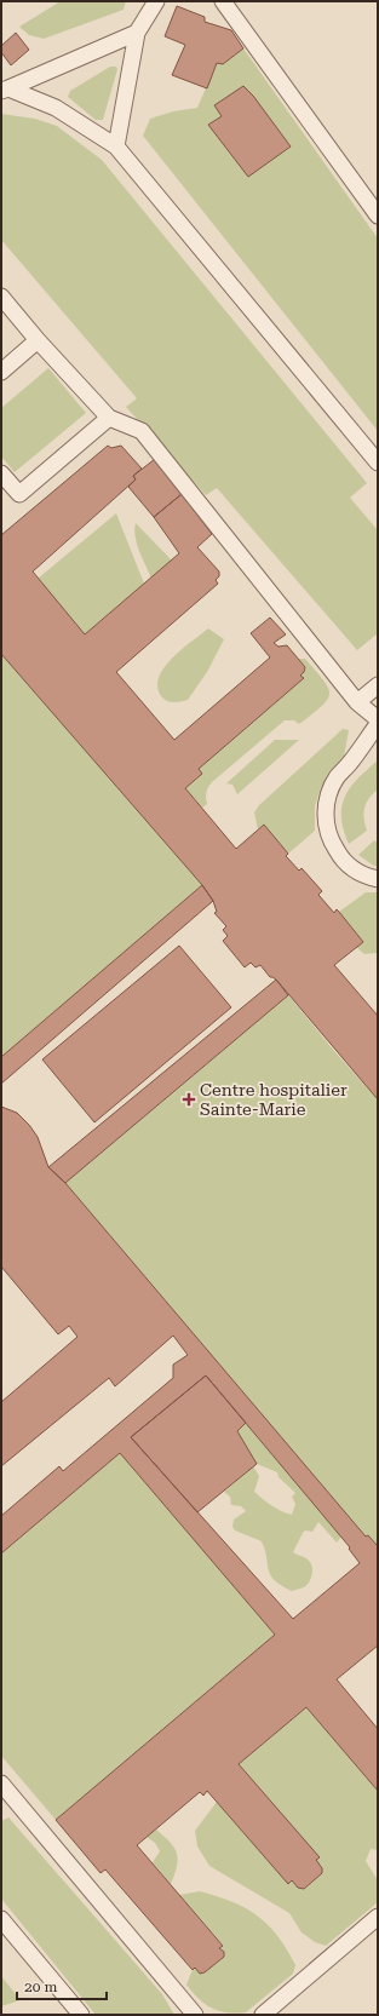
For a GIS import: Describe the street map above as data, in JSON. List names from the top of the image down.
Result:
{
  "places": {
    "health": ["Centre hospitalier Sainte-Marie"]
  },
  "scale_bar": "20 m"
}
